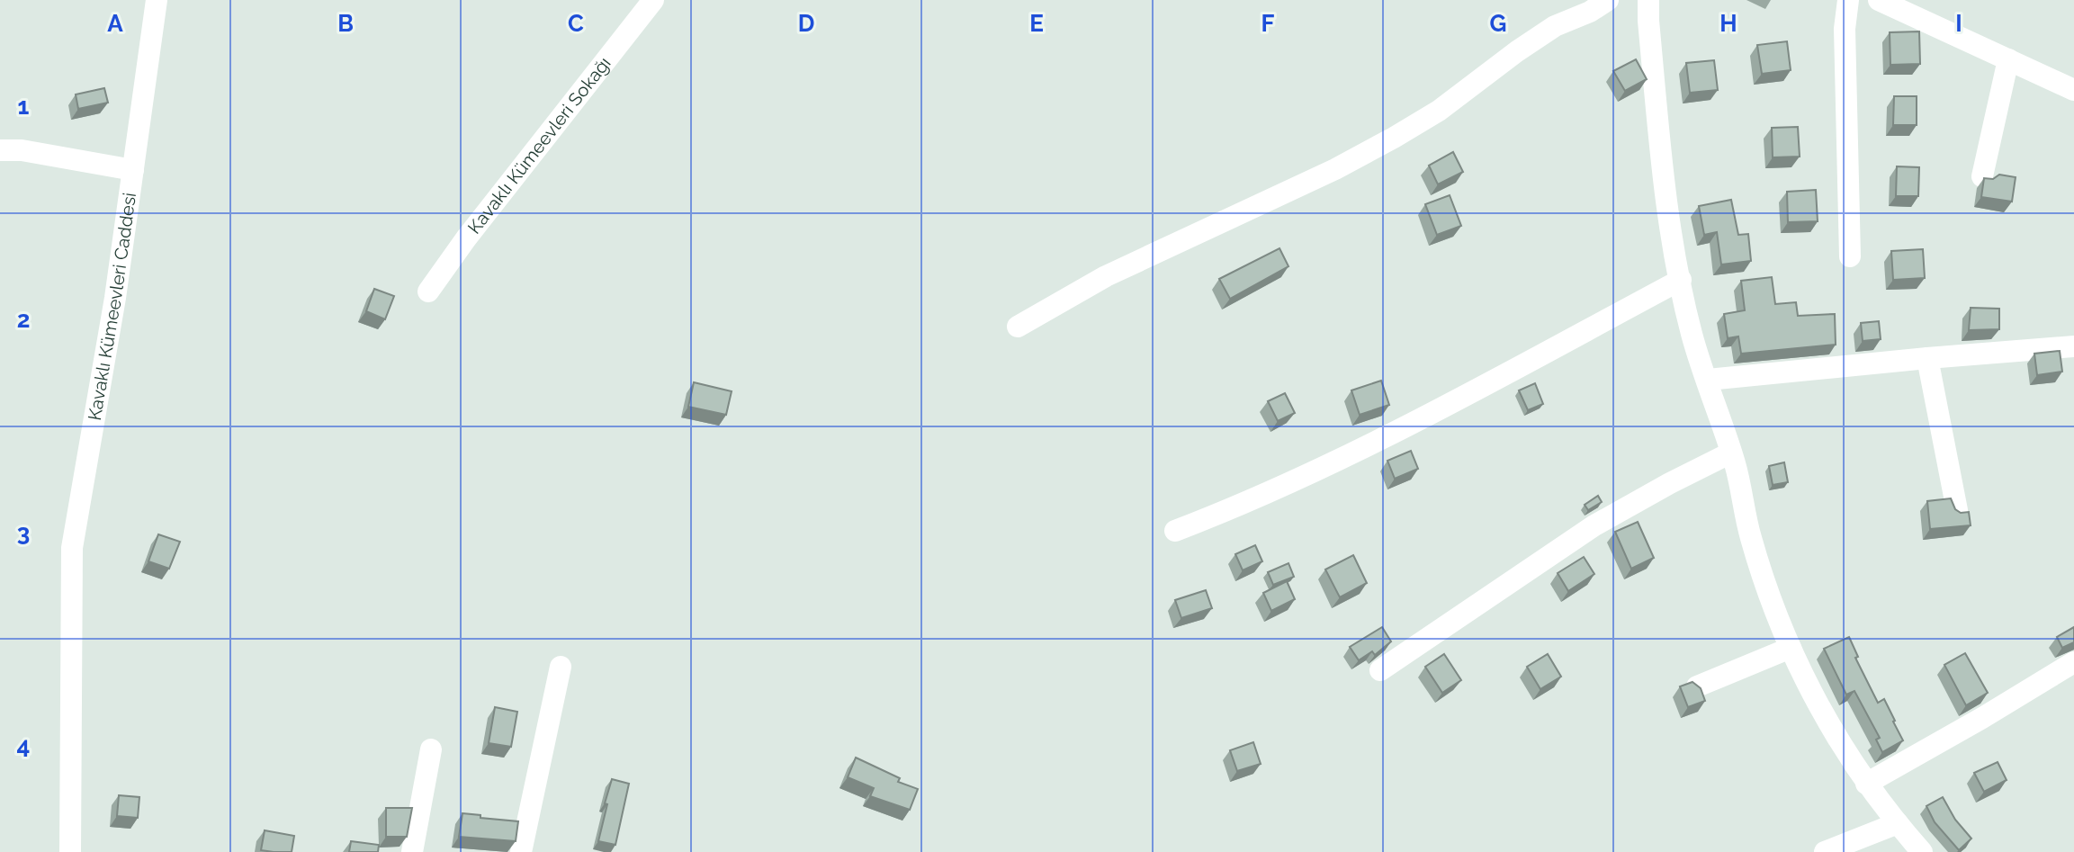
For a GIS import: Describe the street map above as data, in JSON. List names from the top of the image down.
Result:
{
  "streets": {
    "street": ["Kavaklı Kümeevleri Sokağı", "Kavaklı Kümeevleri Caddesi"]
  },
  "grid": {
    "columns": [
      "A",
      "B",
      "C",
      "D",
      "E",
      "F",
      "G",
      "H",
      "I"
    ],
    "rows": [
      "1",
      "2",
      "3",
      "4"
    ]
  }
}
